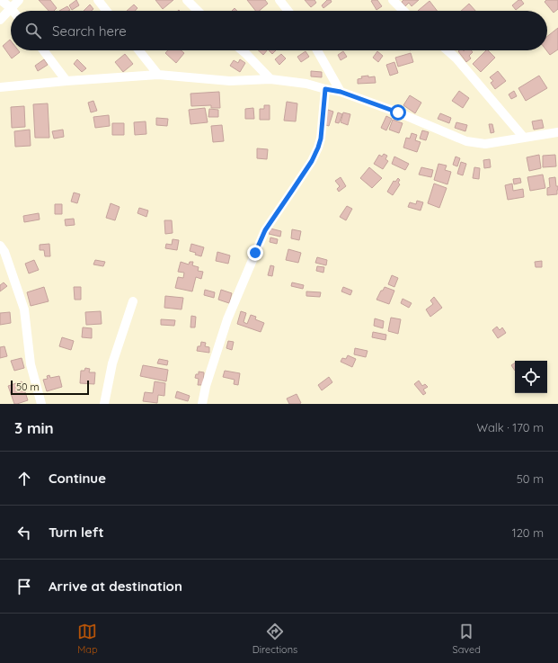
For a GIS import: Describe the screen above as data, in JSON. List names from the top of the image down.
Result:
{
  "scale_bar": "50 m",
  "page": {
    "search": "Search here",
    "scale": "50 m",
    "heading": ["3 min", "Walk · 170 m"],
    "list": [
      ["Continue", "50 m"],
      ["Turn left", "120 m"],
      "Arrive at destination"
    ],
    "nav": ["Map", "Directions", "Saved"]
  }
}
